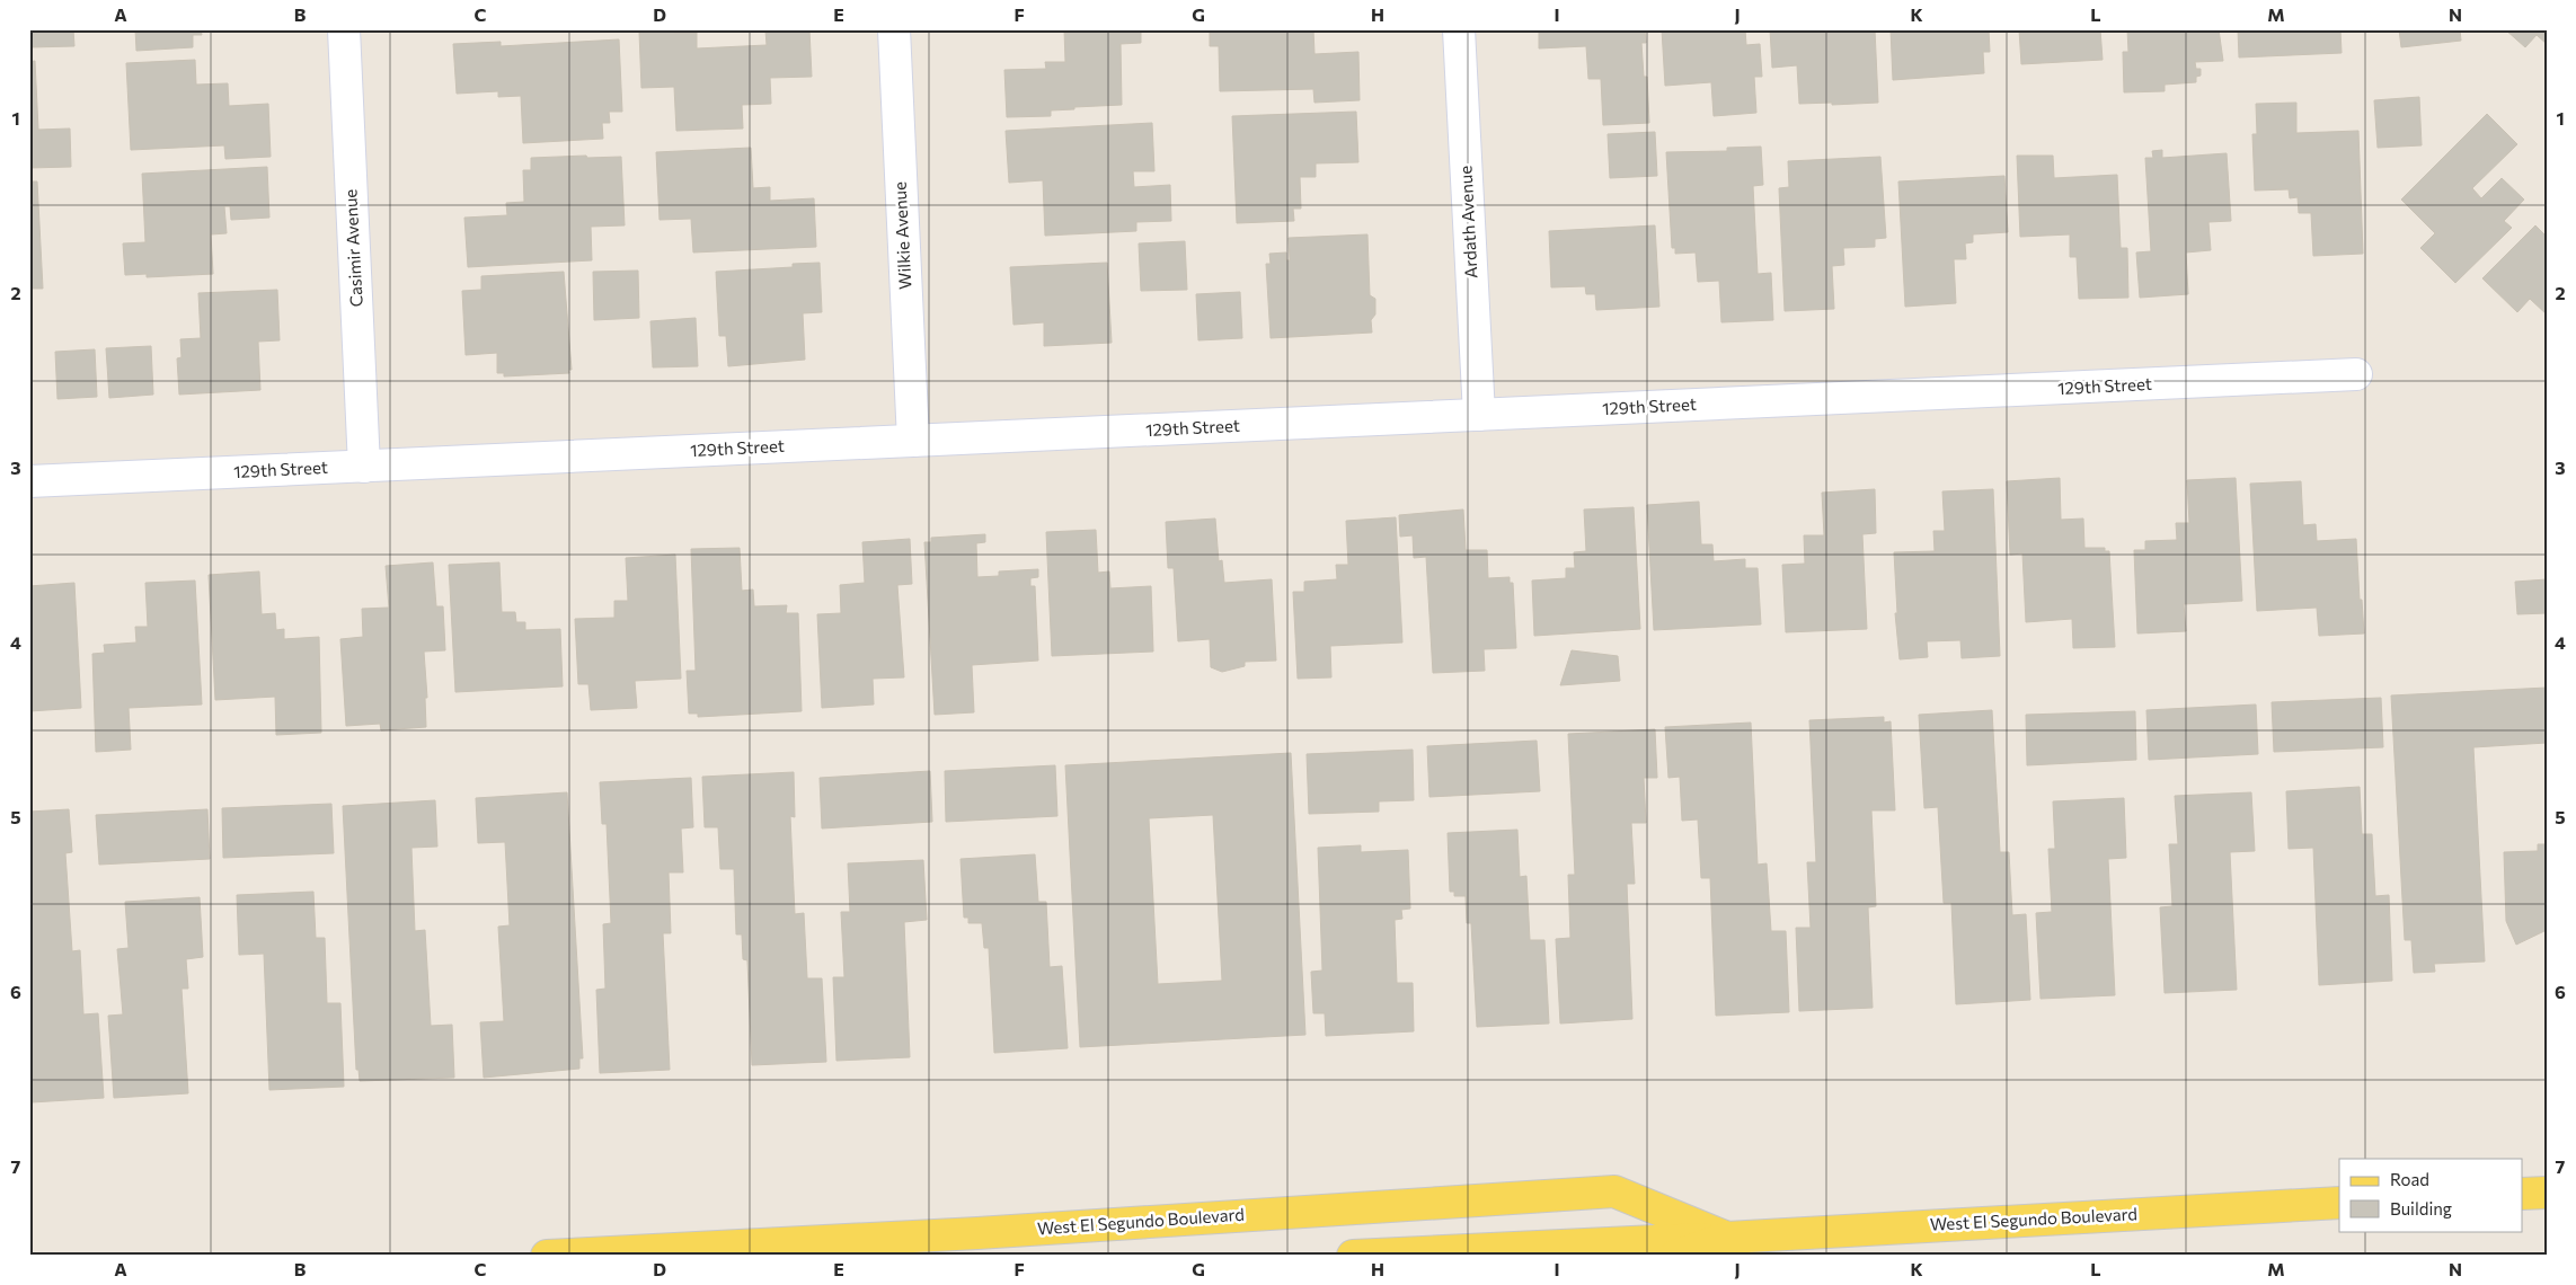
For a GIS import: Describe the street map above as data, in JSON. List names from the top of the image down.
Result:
{
  "streets": {
    "main road": ["West El Segundo Boulevard"],
    "street": [
      "Ardath Avenue",
      "Wilkie Avenue",
      "Casimir Avenue",
      "129th Street"
    ]
  },
  "crossings": [
    ["Ardath Avenue", "129th Street"],
    ["Wilkie Avenue", "129th Street"],
    ["Casimir Avenue", "129th Street"]
  ],
  "legend": ["Road", "Building"],
  "grid": {
    "columns": [
      "A",
      "B",
      "C",
      "D",
      "E",
      "F",
      "G",
      "H",
      "I",
      "J",
      "K",
      "L",
      "M",
      "N"
    ],
    "rows": [
      "1",
      "2",
      "3",
      "4",
      "5",
      "6",
      "7"
    ]
  }
}
